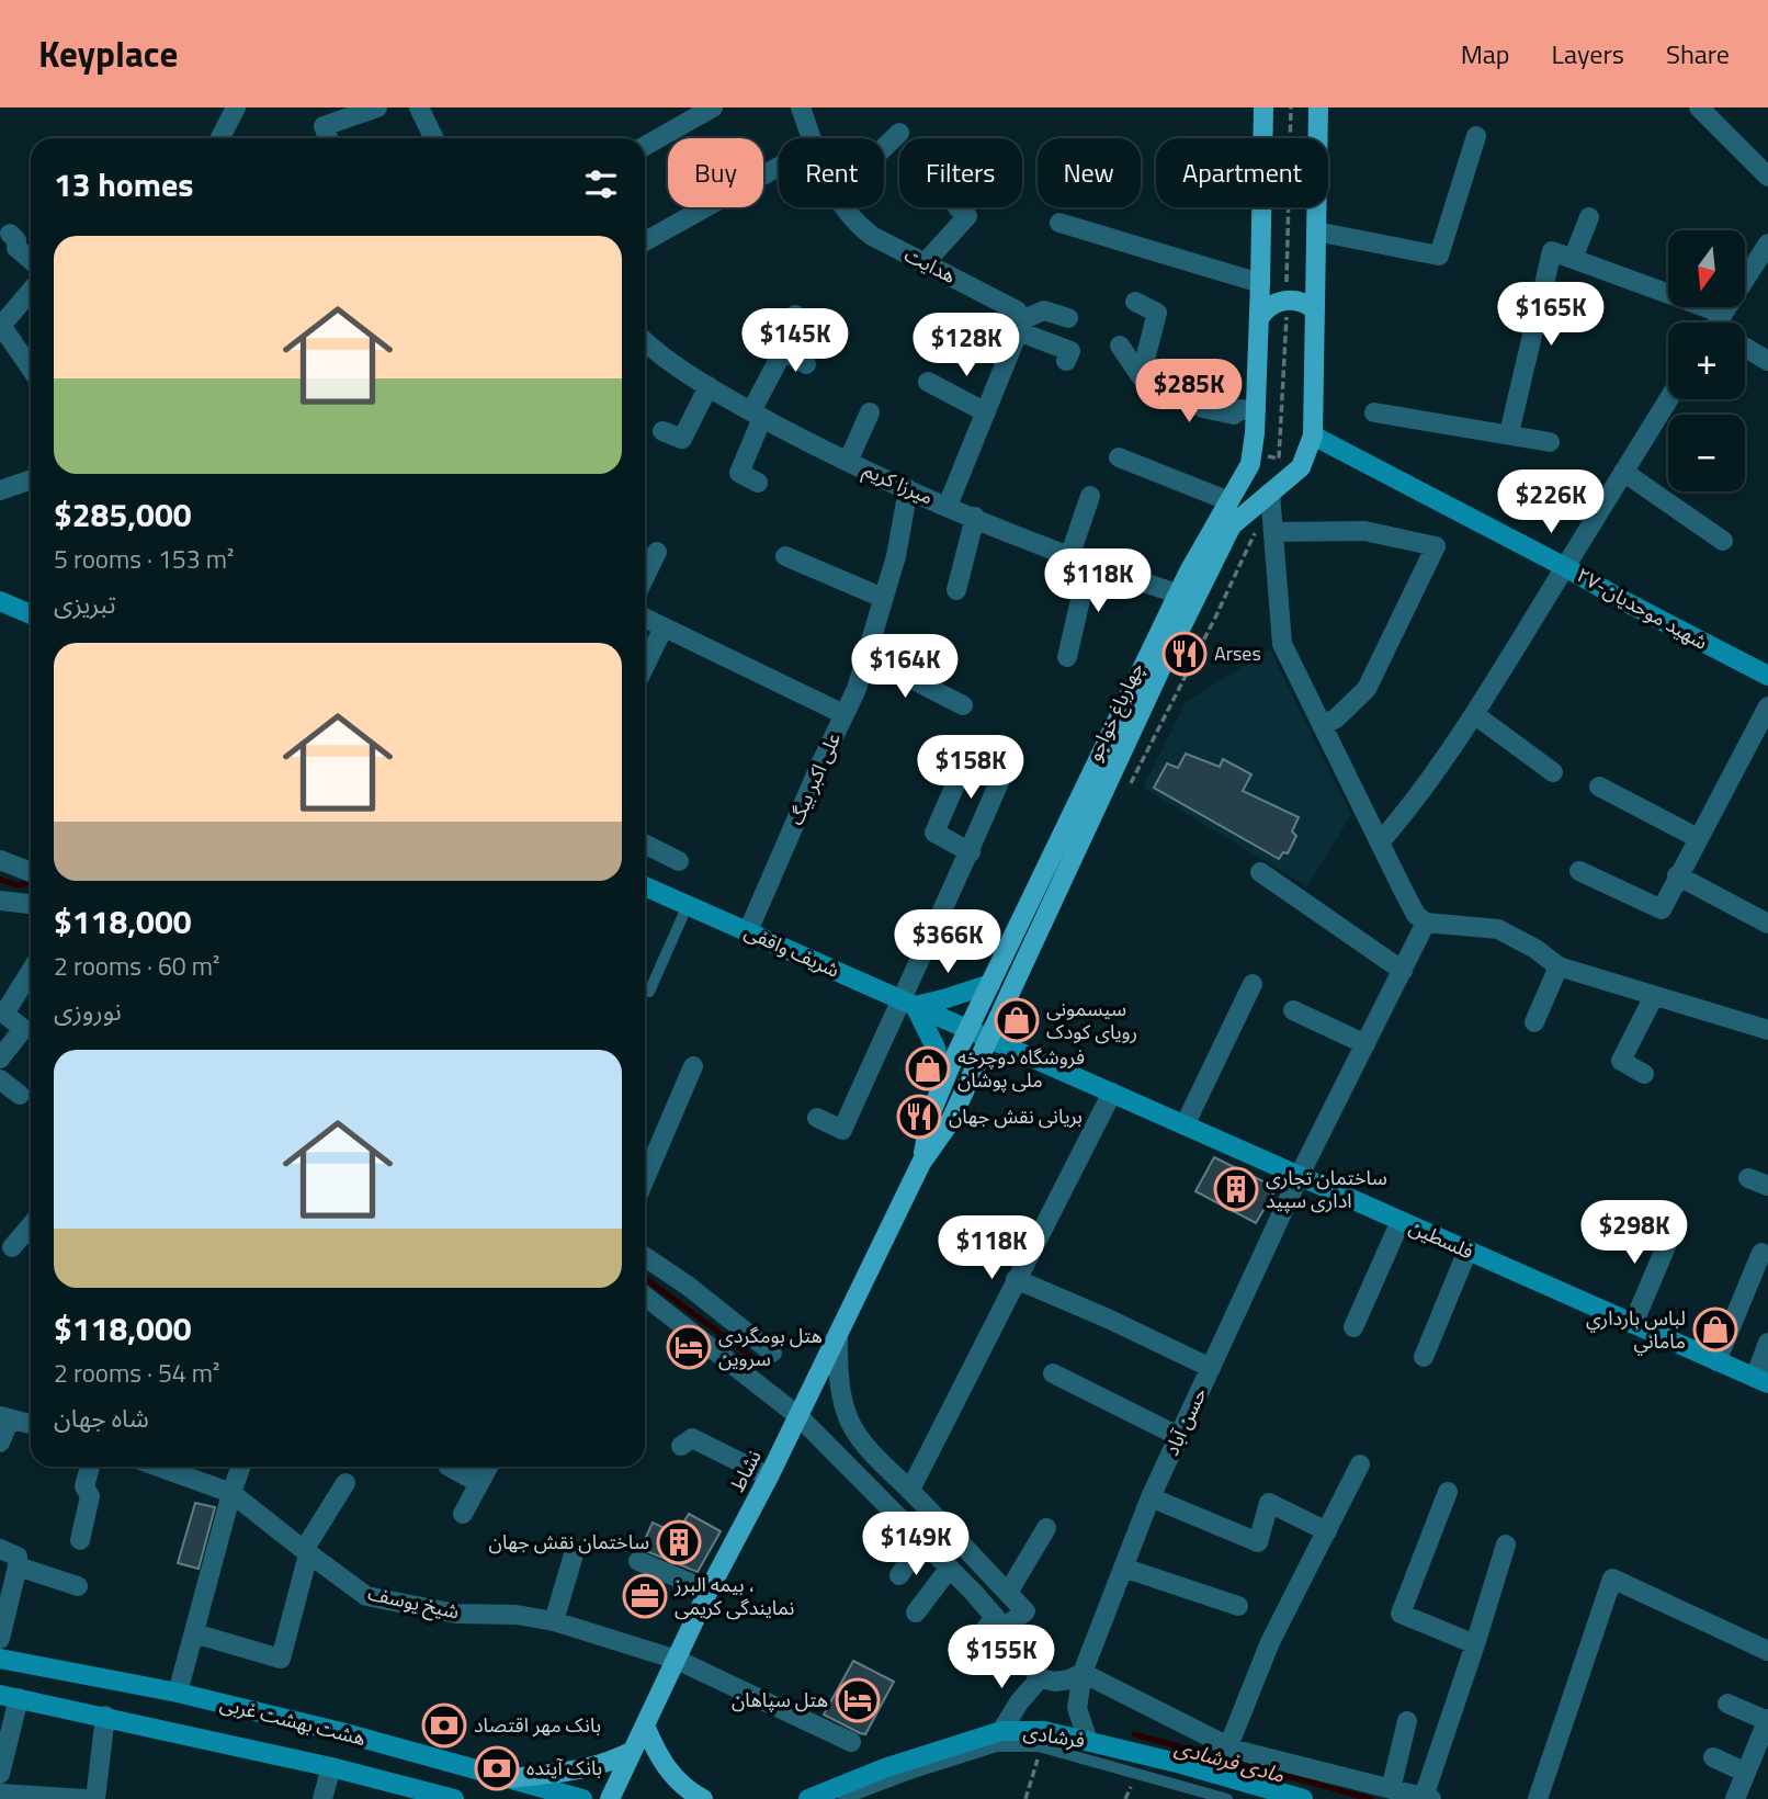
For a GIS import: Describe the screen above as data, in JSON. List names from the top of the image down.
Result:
{
  "streets": {
    "main road": [
      "۲۷-شهید موحدیان",
      "چهارباغ خواجو",
      "شریف واقفی",
      "فلسطین",
      "نشاط",
      "هشت بهشت غربی",
      "فرشادی"
    ],
    "street": [
      "هدایت",
      "میرزا کریم",
      "علی اکبر بیگ",
      "حسن آباد",
      "شیخ یوسف"
    ]
  },
  "crossings": [
    ["میرزا کریم", "چهارباغ خواجو"],
    ["میرزا کریم", "علی اکبر بیگ"],
    ["۲۷-شهید موحدیان", "چهارباغ خواجو"],
    ["چهارباغ خواجو", "شریف واقفی"],
    ["چهارباغ خواجو", "فلسطین"],
    ["چهارباغ خواجو", "نشاط"],
    ["علی اکبر بیگ", "شریف واقفی"],
    ["شریف واقفی", "فلسطین"],
    ["شریف واقفی", "نشاط"],
    ["فلسطین", "حسن آباد"],
    ["فلسطین", "نشاط"],
    ["حسن آباد", "فرشادی"],
    ["نشاط", "شیخ یوسف"]
  ],
  "water": ["مادی فرشادی"],
  "places": {
    "restaurant": ["Arses", "بریانی نقش جهان"],
    "shop": ["سیسمونی رویای کودک", "فروشگاه دوچرخه ملی پوشان", "لباس بارداري ماماني"],
    "building": ["ساختمان تجاری اداری سپید", "ساختمان نقش جهان"],
    "hotel": ["هتل بومگردی سروین", "هتل سپاهان"],
    "office": ["بیمه البرز ، نمایندگی کریمی"],
    "bank": ["بانک مهر اقتصاد", "بانک آینده"]
  },
  "north": "bottom",
  "page": {
    "header": "Keyplace",
    "nav": ["Map", "Layers", "Share"],
    "chip": [
      "Buy",
      "Rent",
      "Filters",
      "New",
      "Apartment"
    ],
    "heading": "13 homes",
    "map_buttons": ["+", "−"],
    "list": [
      {
        "name": "$285,000",
        "note": "5 rooms · 153 m² · تبریزی"
      },
      {
        "name": "$118,000",
        "note": "2 rooms · 60 m² · نوروزی"
      },
      {
        "name": "$118,000",
        "note": "2 rooms · 54 m² · شاه جهان"
      }
    ],
    "price": [
      "$165K",
      "$145K",
      "$128K",
      "$285K",
      "$226K",
      "$118K",
      "$164K",
      "$158K",
      "$366K",
      "$298K",
      "$118K",
      "$149K",
      "$155K"
    ]
  }
}
